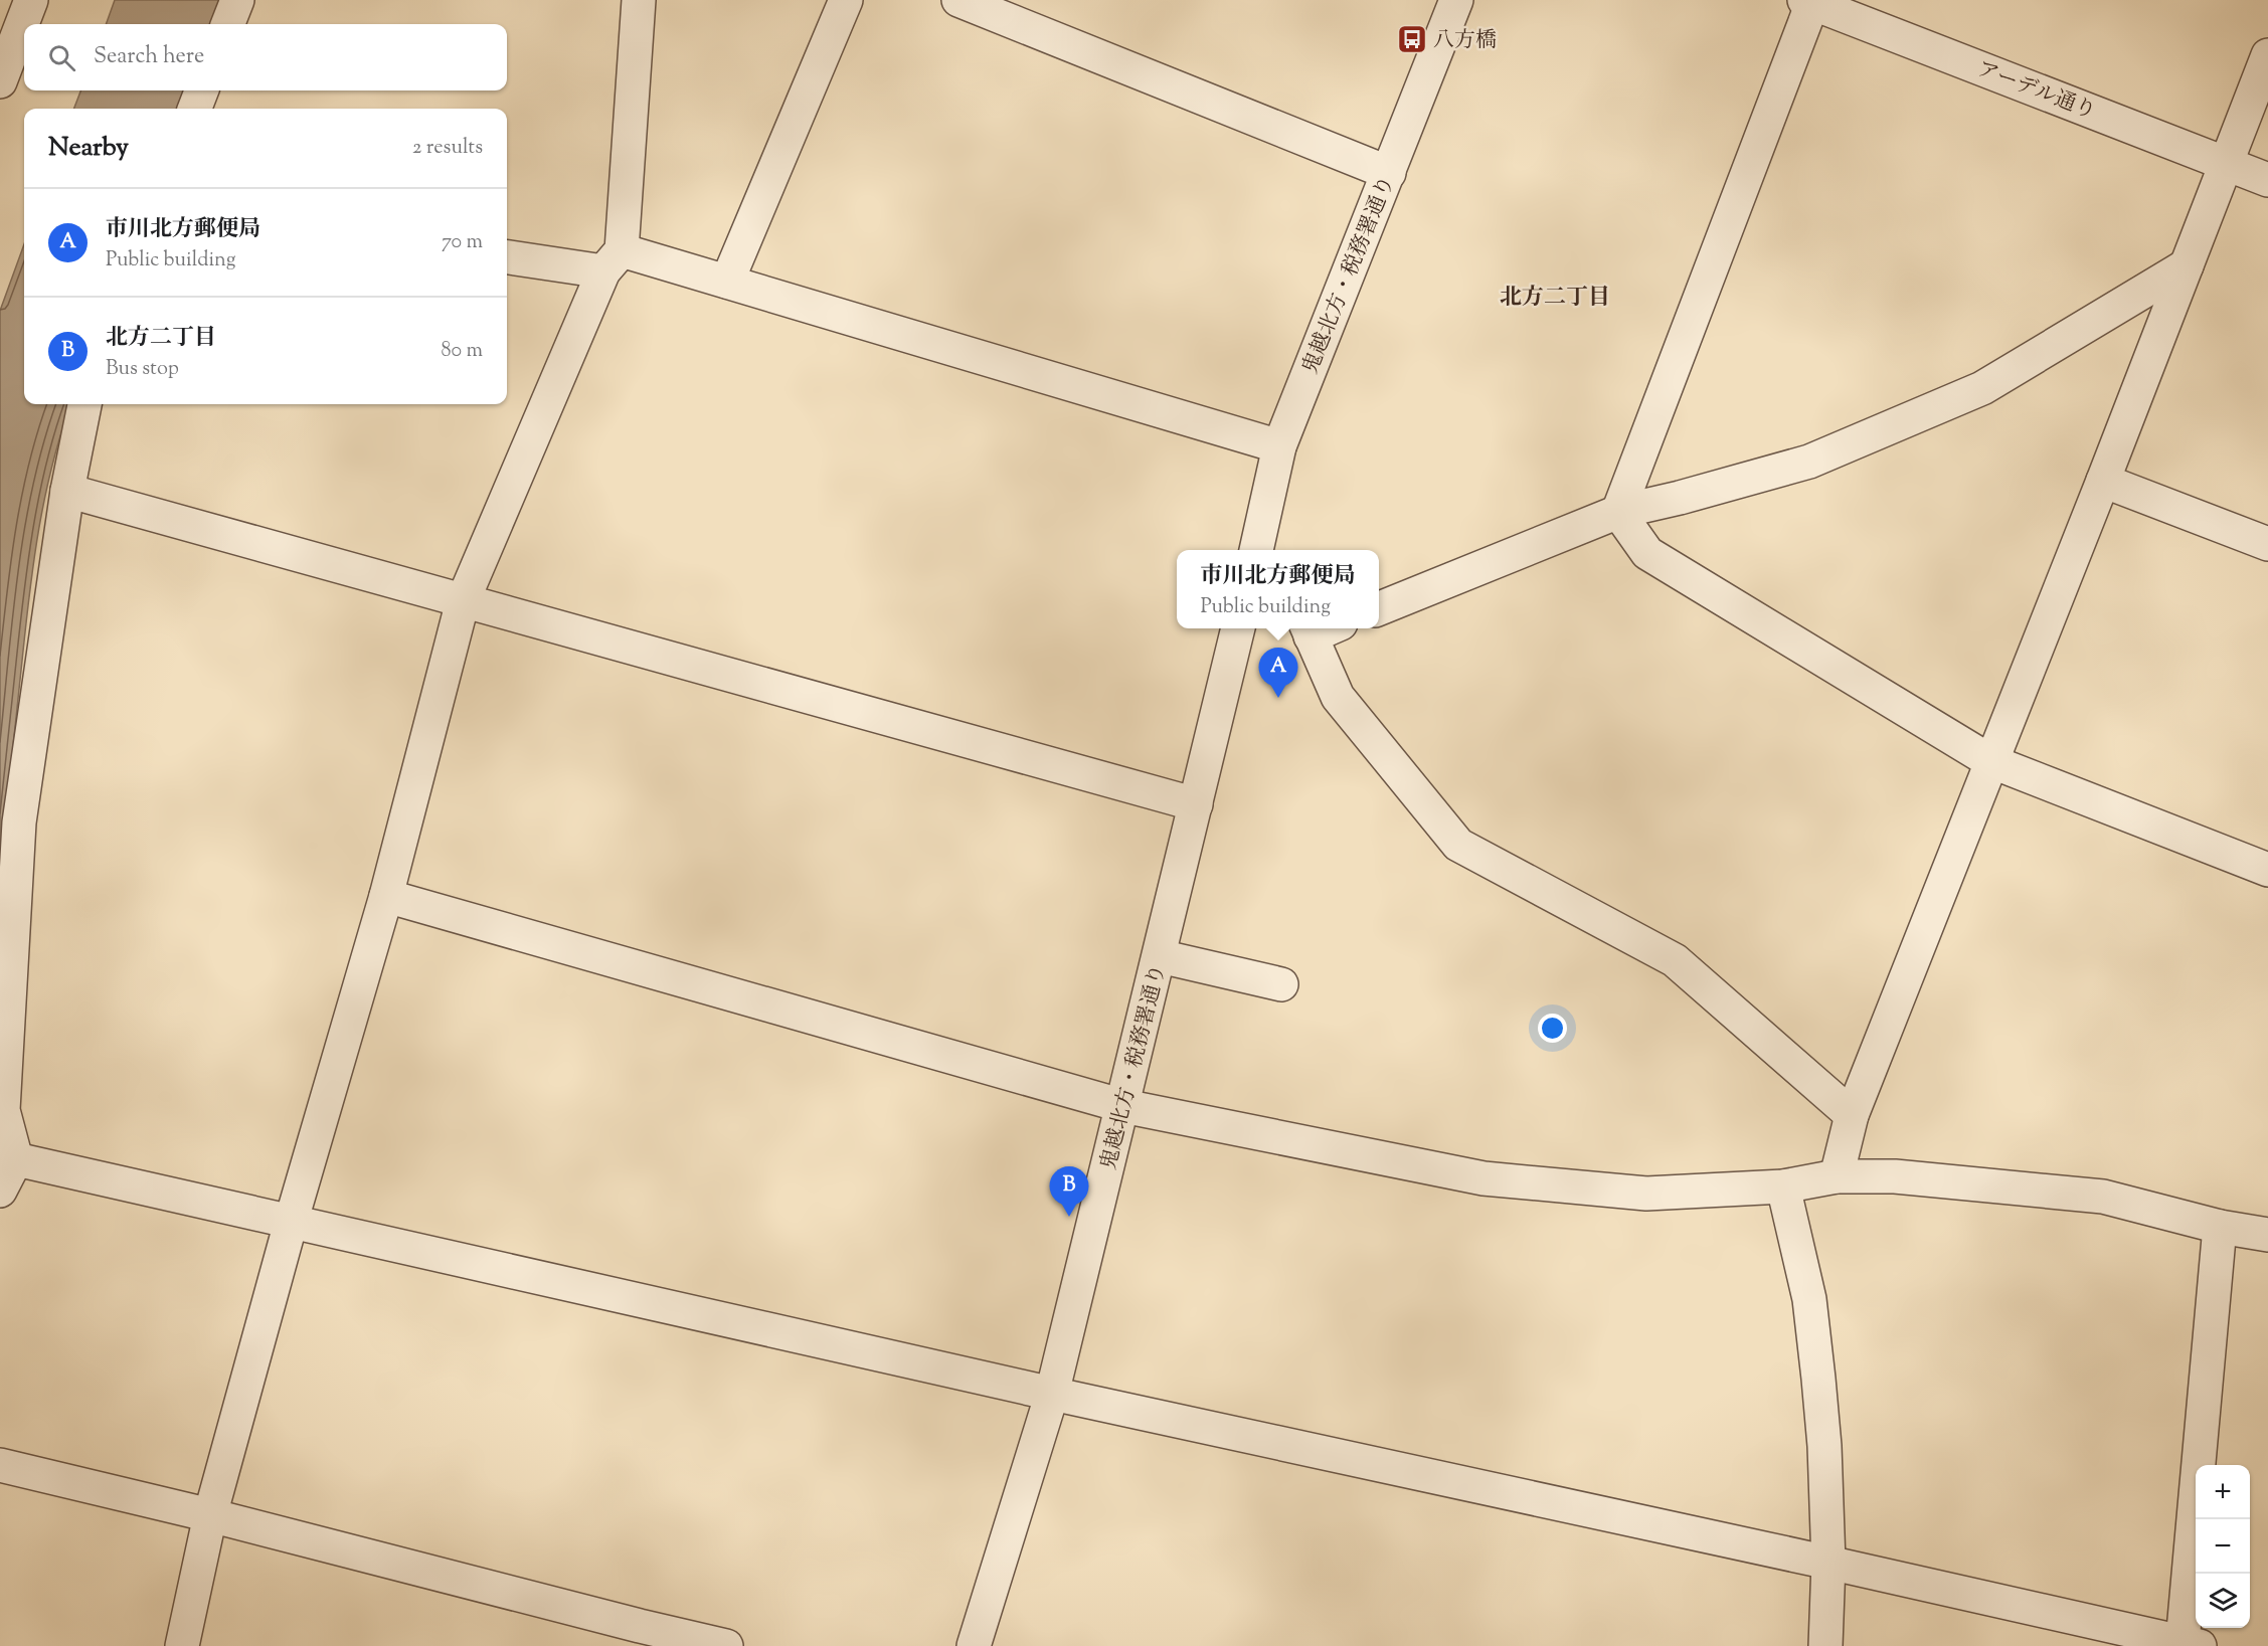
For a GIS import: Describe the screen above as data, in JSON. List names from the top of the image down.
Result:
{
  "streets": {
    "street": ["アーデル通り", "鬼越北方・税務署通り"]
  },
  "districts": ["北方二丁目"],
  "places": {
    "bus stop": ["八方橋"]
  },
  "page": {
    "search": "Search here",
    "heading": ["Nearby", "2 results"],
    "list": [
      {
        "mark": "A",
        "name": "市川北方郵便局",
        "note": "Public building",
        "value": "70 m"
      },
      {
        "mark": "B",
        "name": "北方二丁目",
        "note": "Bus stop",
        "value": "80 m"
      }
    ],
    "popup": ["市川北方郵便局", "Public building"],
    "pins": ["A", "B"],
    "map_buttons": ["+", "−"]
  }
}
